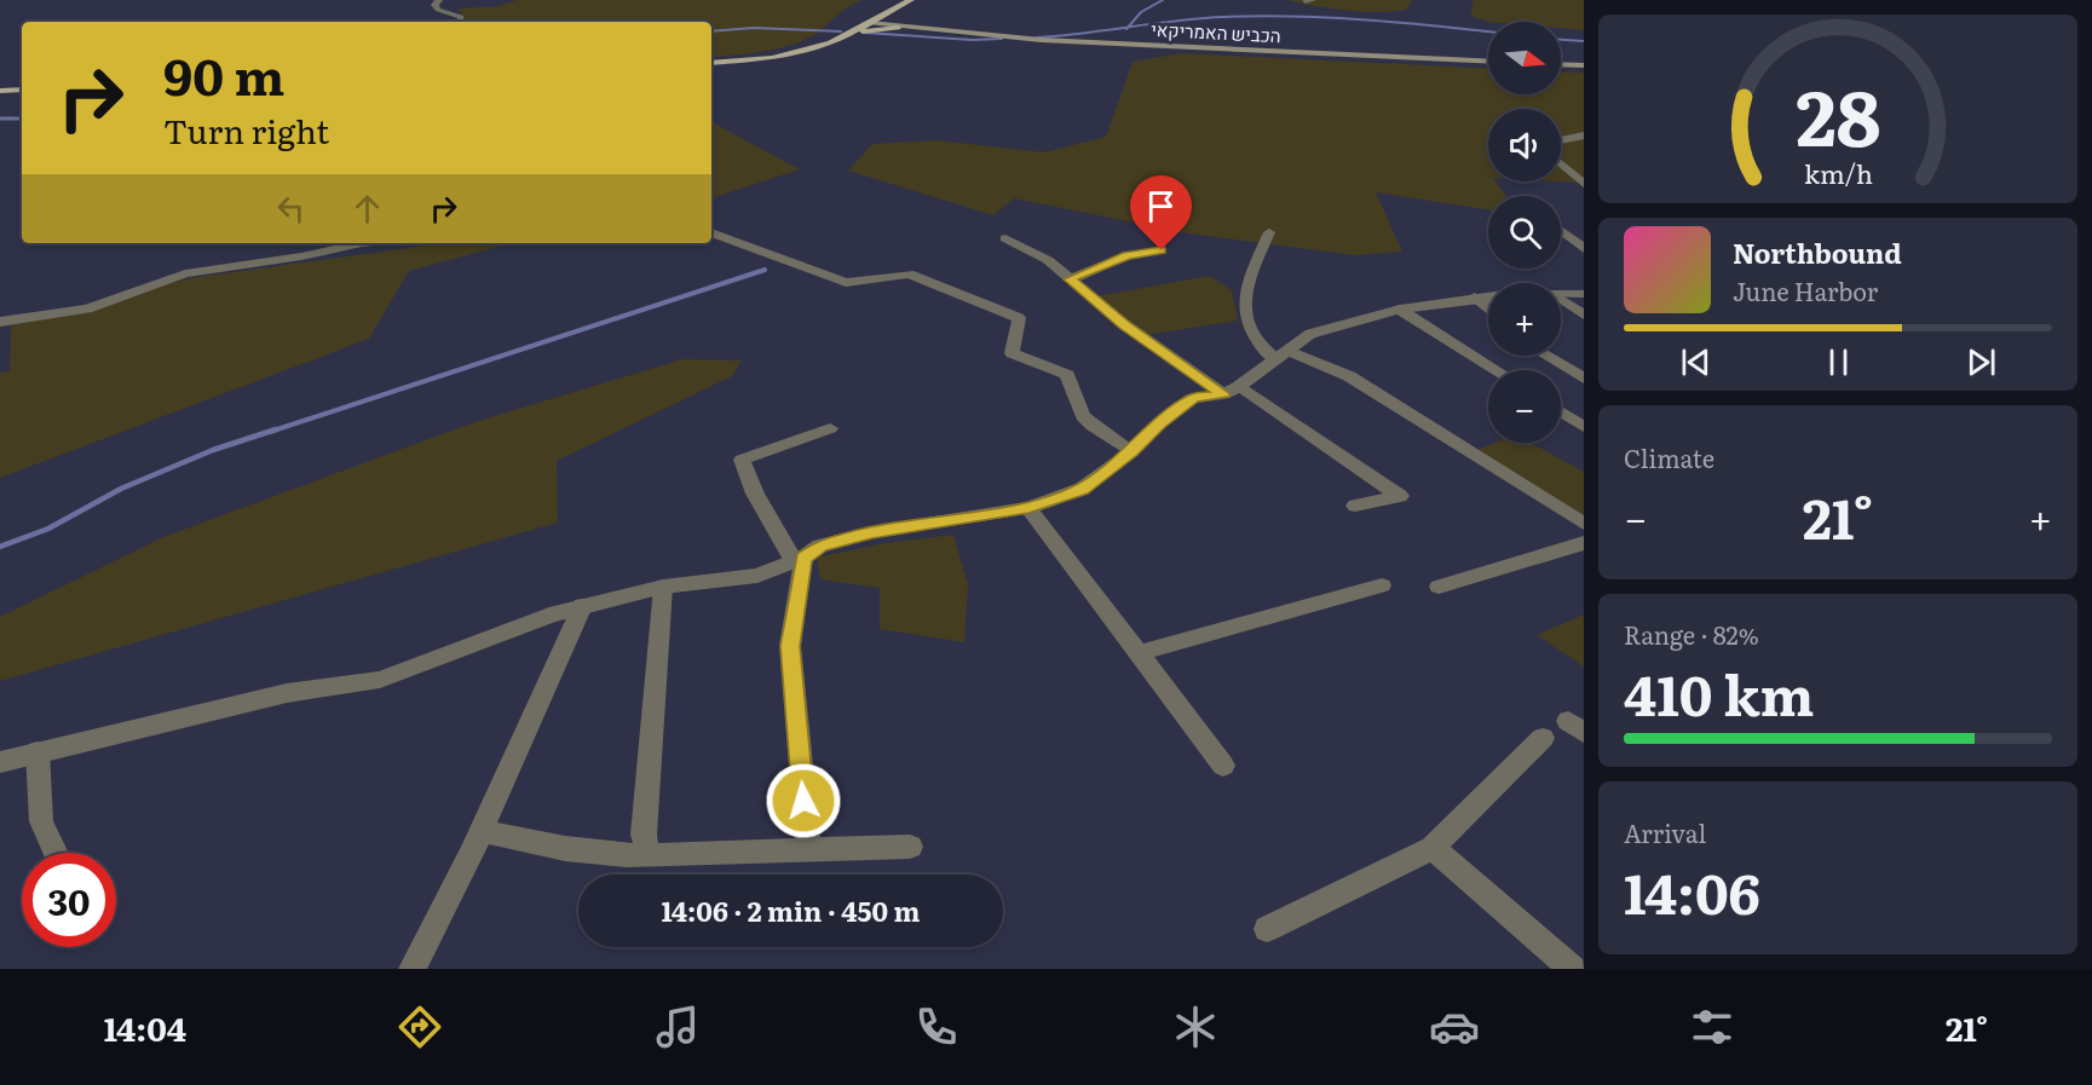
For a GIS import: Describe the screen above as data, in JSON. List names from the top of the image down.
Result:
{
  "streets": {
    "main road": ["הכביש האמריקאי"]
  },
  "north": "right",
  "page": {
    "map_buttons": ["+", "−"],
    "turn": ["90 m", "Turn right"],
    "song": ["Northbound", "June Harbor"],
    "tile": [
      "Climate",
      ["Range · 82%", "410 km"],
      ["Arrival", "14:06"]
    ],
    "heat": ["−", "21°", "+"],
    "limit": "30",
    "trip": "14:06 · 2 min · 450 m",
    "tabs": ["14:04", "21°"],
    "gauge": ["28", "km/h"]
  }
}
